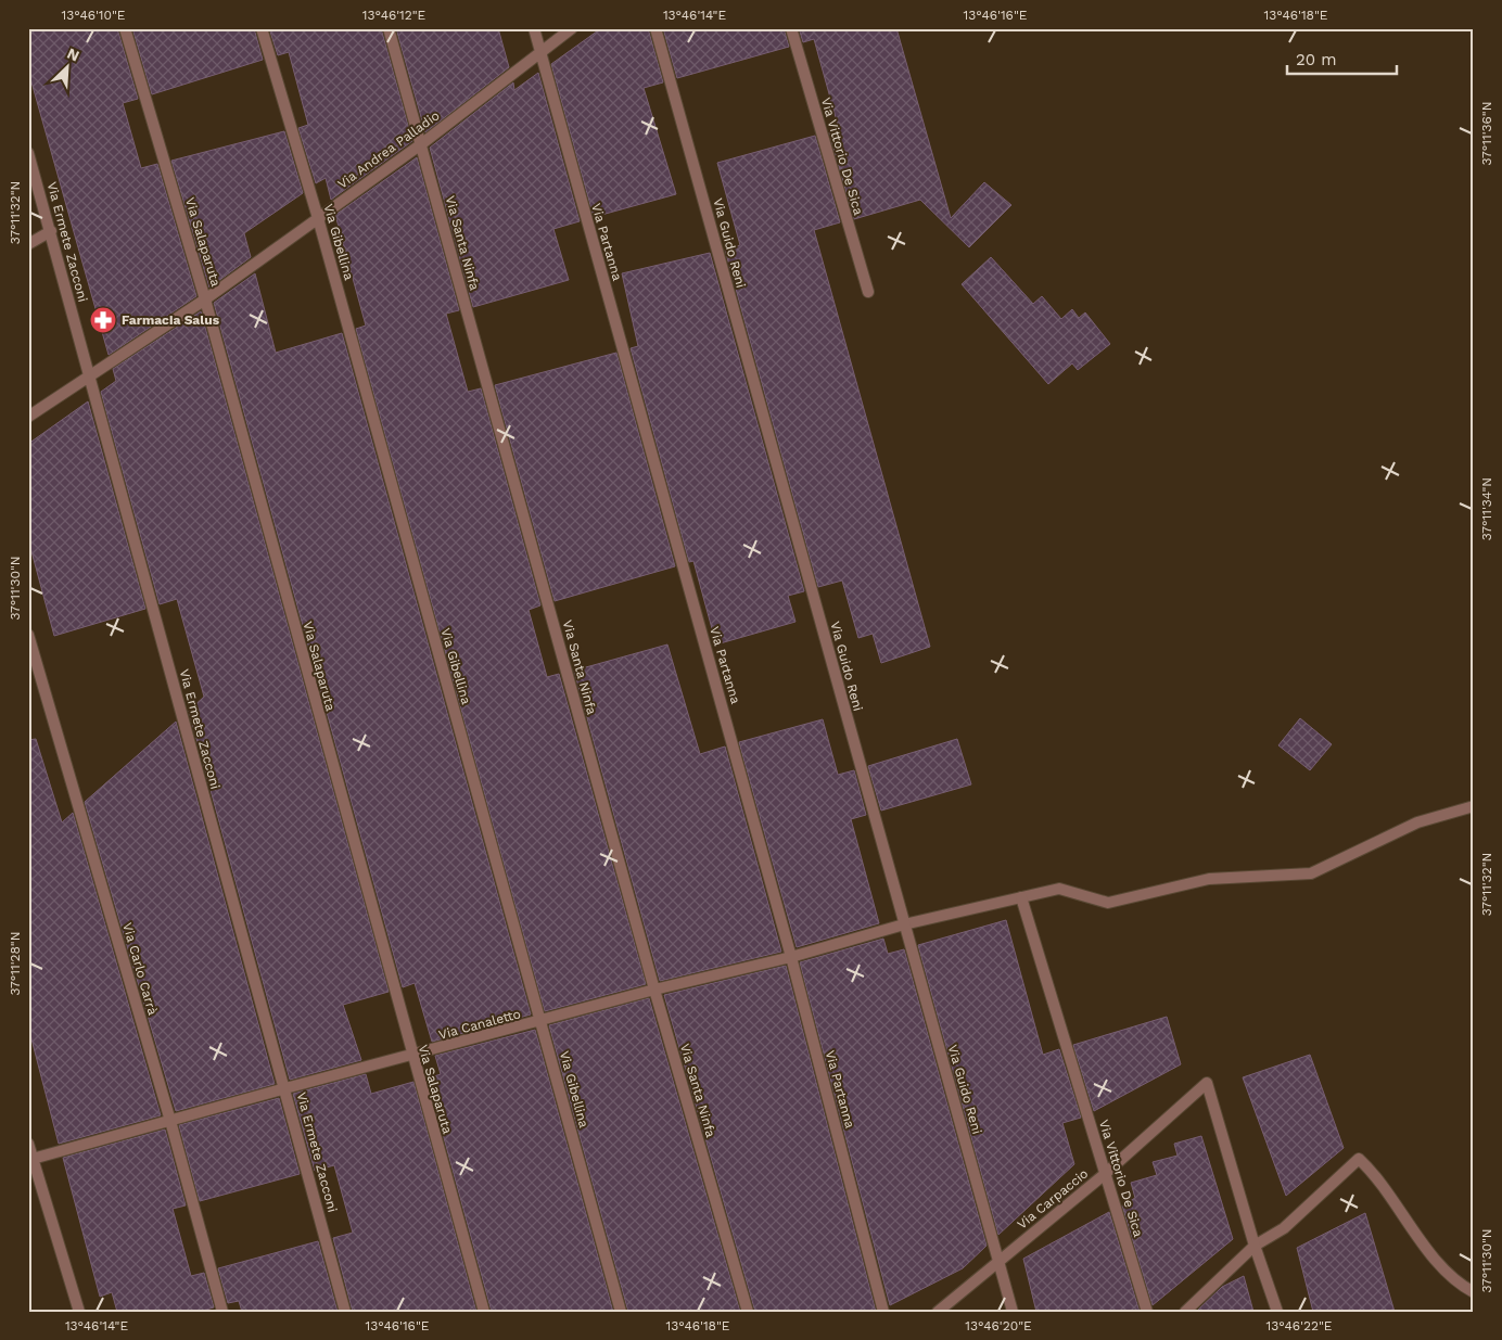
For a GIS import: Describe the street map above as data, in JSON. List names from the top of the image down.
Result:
{
  "streets": {
    "street": [
      "Via Andrea Palladio",
      "Via Vittorio De Sica",
      "Via Ermete Zacconi",
      "Via Salaparuta",
      "Via Gibellina",
      "Via Partanna",
      "Via Santa Ninfa",
      "Via Guido Reni",
      "Via Carlo Carrà",
      "Via Canaletto",
      "Via Carpaccio"
    ]
  },
  "crossings": [
    ["Via Andrea Palladio", "Via Ermete Zacconi"],
    ["Via Andrea Palladio", "Via Salaparuta"],
    ["Via Andrea Palladio", "Via Gibellina"],
    ["Via Andrea Palladio", "Via Partanna"],
    ["Via Andrea Palladio", "Via Santa Ninfa"],
    ["Via Vittorio De Sica", "Via Canaletto"],
    ["Via Vittorio De Sica", "Via Carpaccio"],
    ["Via Ermete Zacconi", "Via Canaletto"],
    ["Via Salaparuta", "Via Canaletto"],
    ["Via Gibellina", "Via Canaletto"],
    ["Via Partanna", "Via Canaletto"],
    ["Via Santa Ninfa", "Via Canaletto"],
    ["Via Guido Reni", "Via Canaletto"],
    ["Via Guido Reni", "Via Carpaccio"],
    ["Via Carlo Carrà", "Via Canaletto"]
  ],
  "places": {
    "pharmacy": ["Farmacia Salus"]
  },
  "scale_bar": "20 m",
  "north": "top right",
  "coordinates": [
    "13°46'10\"E",
    "13°46'12\"E",
    "13°46'14\"E",
    "13°46'16\"E",
    "13°46'18\"E",
    "37°11'36\"N",
    "37°11'32\"N",
    "37°11'34\"N",
    "37°11'30\"N",
    "37°11'28\"N",
    "13°46'20\"E",
    "13°46'22\"E"
  ]
}
